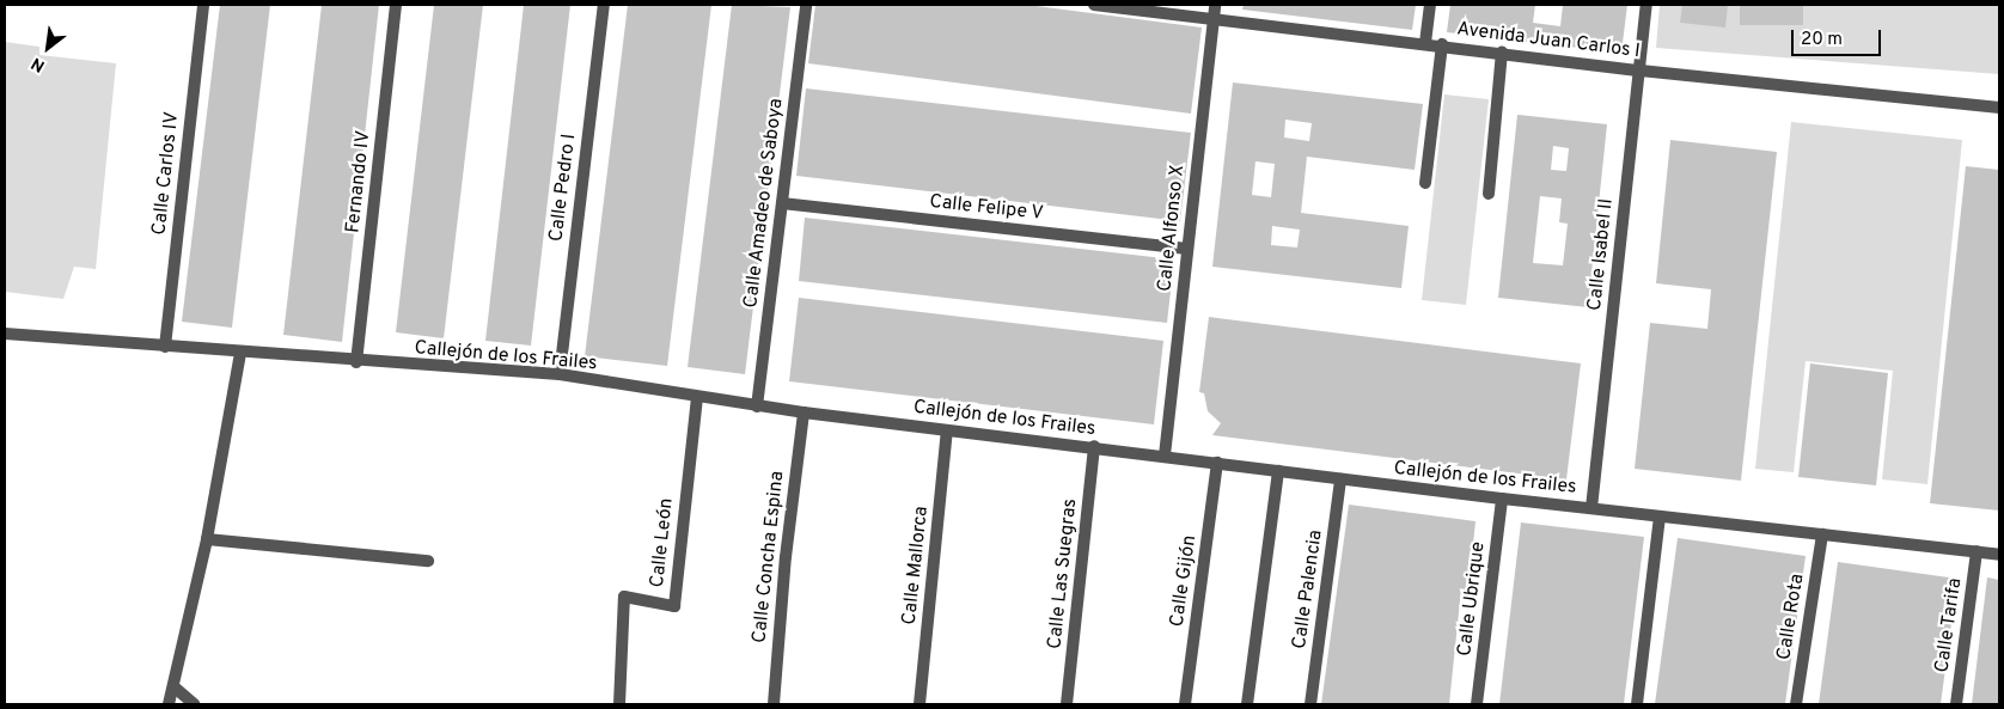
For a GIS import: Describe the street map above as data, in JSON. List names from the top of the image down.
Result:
{
  "streets": {
    "street": [
      "Avenida Juan Carlos I",
      "Calle Carlos IV",
      "Fernando IV",
      "Calle Pedro I",
      "Calle Amadeo de Saboya",
      "Calle Felipe V",
      "Calle Alfonso X",
      "Calle Isabel II",
      "Callejón de los Frailes",
      "Calle León",
      "Calle Concha Espina",
      "Calle Mallorca",
      "Calle Las Suegras",
      "Calle Gijón",
      "Calle Palencia",
      "Calle Ubrique",
      "Calle Rota",
      "Calle Tarifa"
    ]
  },
  "crossings": [
    ["Avenida Juan Carlos I", "Calle Alfonso X"],
    ["Avenida Juan Carlos I", "Calle Isabel II"],
    ["Calle Carlos IV", "Callejón de los Frailes"],
    ["Fernando IV", "Callejón de los Frailes"],
    ["Calle Pedro I", "Callejón de los Frailes"],
    ["Calle Amadeo de Saboya", "Calle Felipe V"],
    ["Calle Amadeo de Saboya", "Callejón de los Frailes"],
    ["Calle Felipe V", "Calle Alfonso X"],
    ["Calle Alfonso X", "Callejón de los Frailes"],
    ["Calle Isabel II", "Callejón de los Frailes"],
    ["Callejón de los Frailes", "Calle León"],
    ["Callejón de los Frailes", "Calle Concha Espina"],
    ["Callejón de los Frailes", "Calle Mallorca"],
    ["Callejón de los Frailes", "Calle Las Suegras"],
    ["Callejón de los Frailes", "Calle Gijón"],
    ["Callejón de los Frailes", "Calle Palencia"],
    ["Callejón de los Frailes", "Calle Ubrique"],
    ["Callejón de los Frailes", "Calle Rota"],
    ["Callejón de los Frailes", "Calle Tarifa"]
  ],
  "scale_bar": "20 m",
  "north": "bottom left"
}
